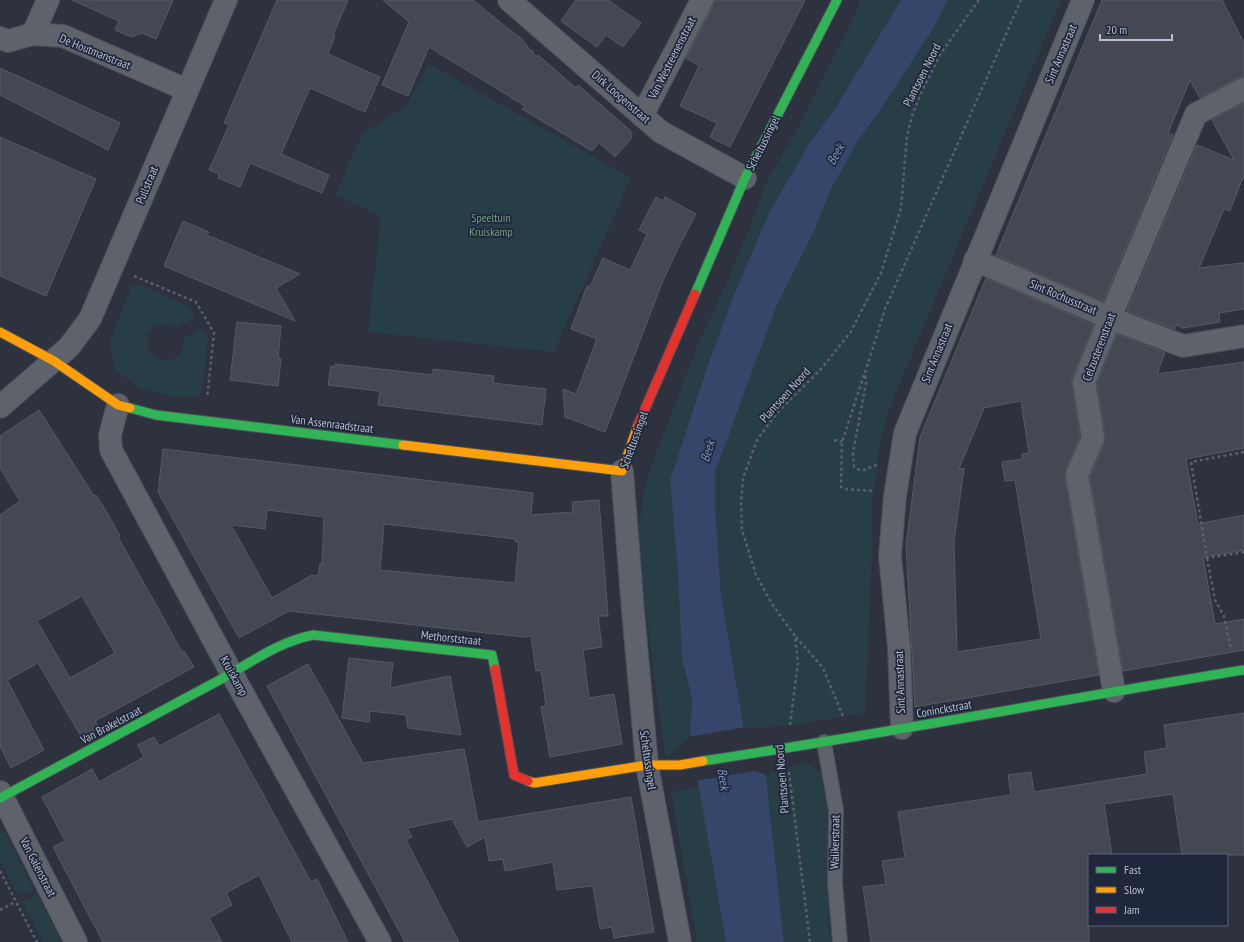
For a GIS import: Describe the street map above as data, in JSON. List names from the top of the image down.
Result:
{
  "streets": {
    "street": [
      "De Houtmanstraat",
      "Sint Annastraat",
      "Van Westreenenstraat",
      "Dirk Loogenstraat",
      "Scheltussingel",
      "Pullstraat",
      "Sint Rochusstraat",
      "Celzusterenstraat",
      "Van Assenraadstraat",
      "Methorststraat",
      "Kruiskamp",
      "Coninckstraat",
      "Van Brakelstraat",
      "Van Galenstraat"
    ],
    "lane": ["Walikerstraat"],
    "path": ["Plantsoen Noord"]
  },
  "crossings": [
    ["De Houtmanstraat", "Pullstraat"],
    ["Sint Annastraat", "Sint Rochusstraat"],
    ["Sint Annastraat", "Coninckstraat"],
    ["Van Westreenenstraat", "Dirk Loogenstraat"],
    ["Plantsoen Noord", "Coninckstraat"],
    ["Dirk Loogenstraat", "Scheltussingel"],
    ["Scheltussingel", "Van Assenraadstraat"],
    ["Scheltussingel", "Methorststraat"],
    ["Scheltussingel", "Coninckstraat"],
    ["Pullstraat", "Van Assenraadstraat"],
    ["Sint Rochusstraat", "Celzusterenstraat"],
    ["Celzusterenstraat", "Coninckstraat"],
    ["Van Assenraadstraat", "Kruiskamp"],
    ["Methorststraat", "Kruiskamp"],
    ["Methorststraat", "Coninckstraat"],
    ["Methorststraat", "Van Brakelstraat"],
    ["Kruiskamp", "Van Brakelstraat"],
    ["Coninckstraat", "Walikerstraat"],
    ["Van Brakelstraat", "Van Galenstraat"]
  ],
  "water": ["Beek"],
  "parks": ["Speeltuin Kruiskamp"],
  "legend": ["Fast", "Slow", "Jam"],
  "scale_bar": "20 m"
}
